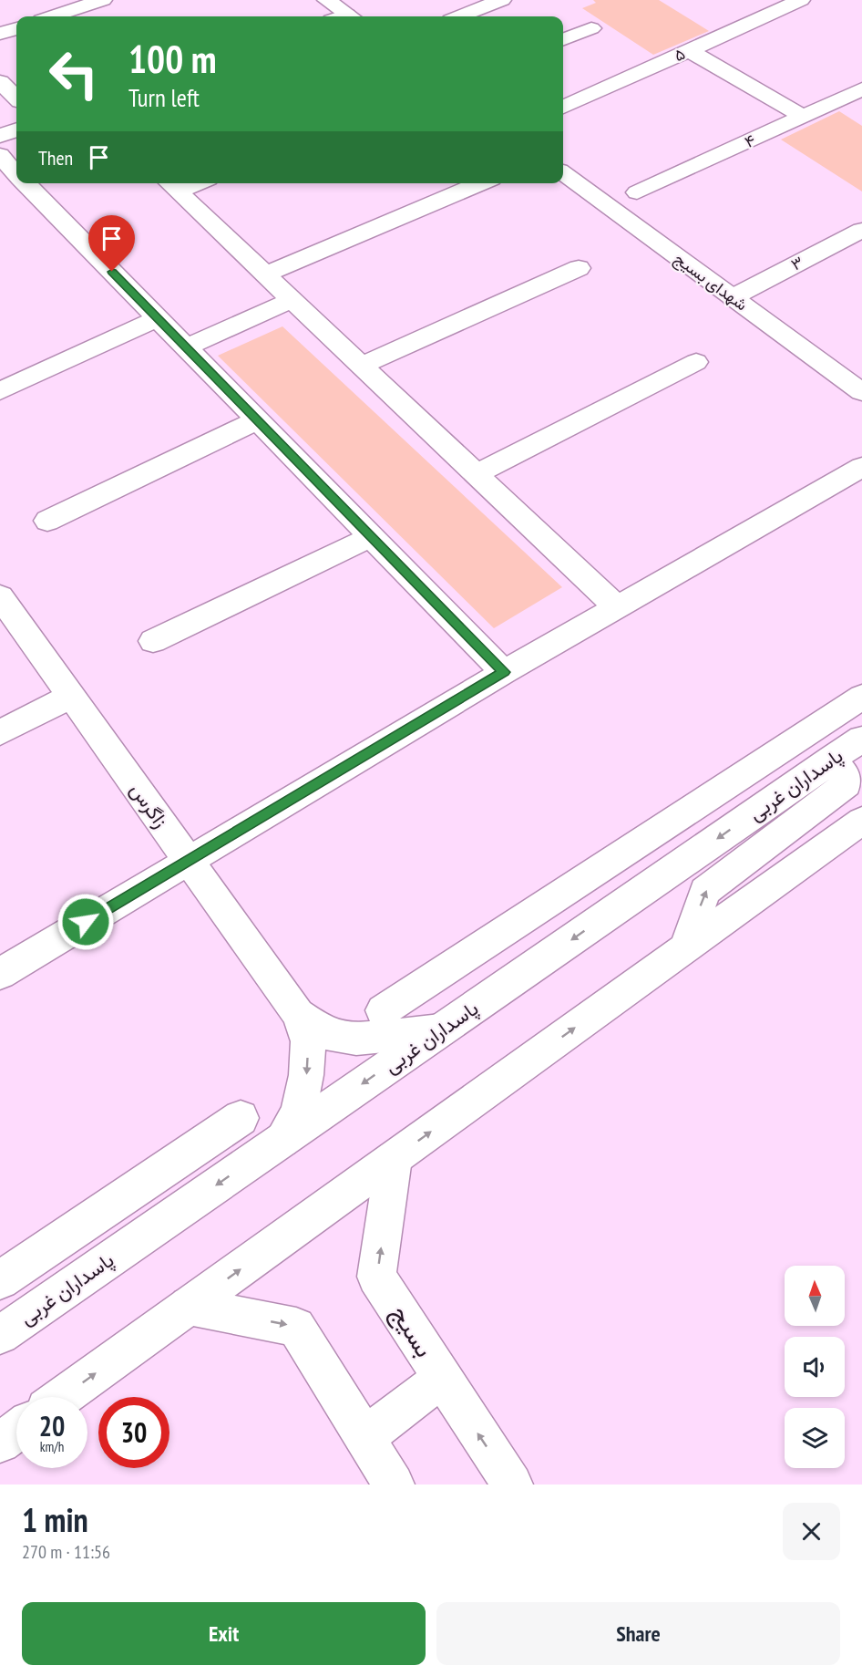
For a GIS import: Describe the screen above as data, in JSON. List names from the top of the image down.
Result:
{
  "streets": {
    "street": [
      "۵",
      "۴",
      "۳",
      "شهدای بسیج",
      "پاسداران غربی",
      "زاگرس",
      "بسیج"
    ]
  },
  "crossings": [
    ["۳", "شهدای بسیج"],
    ["پاسداران غربی", "زاگرس"]
  ],
  "one_way": ["بسیج"],
  "north": "top",
  "page": {
    "turn": ["100 m", "Turn left"],
    "then": "Then",
    "speed": "20 km/h",
    "limit": "30",
    "heading": ["1 min", "270 m · 11:56"],
    "buttons": ["Exit", "Share"]
  }
}
